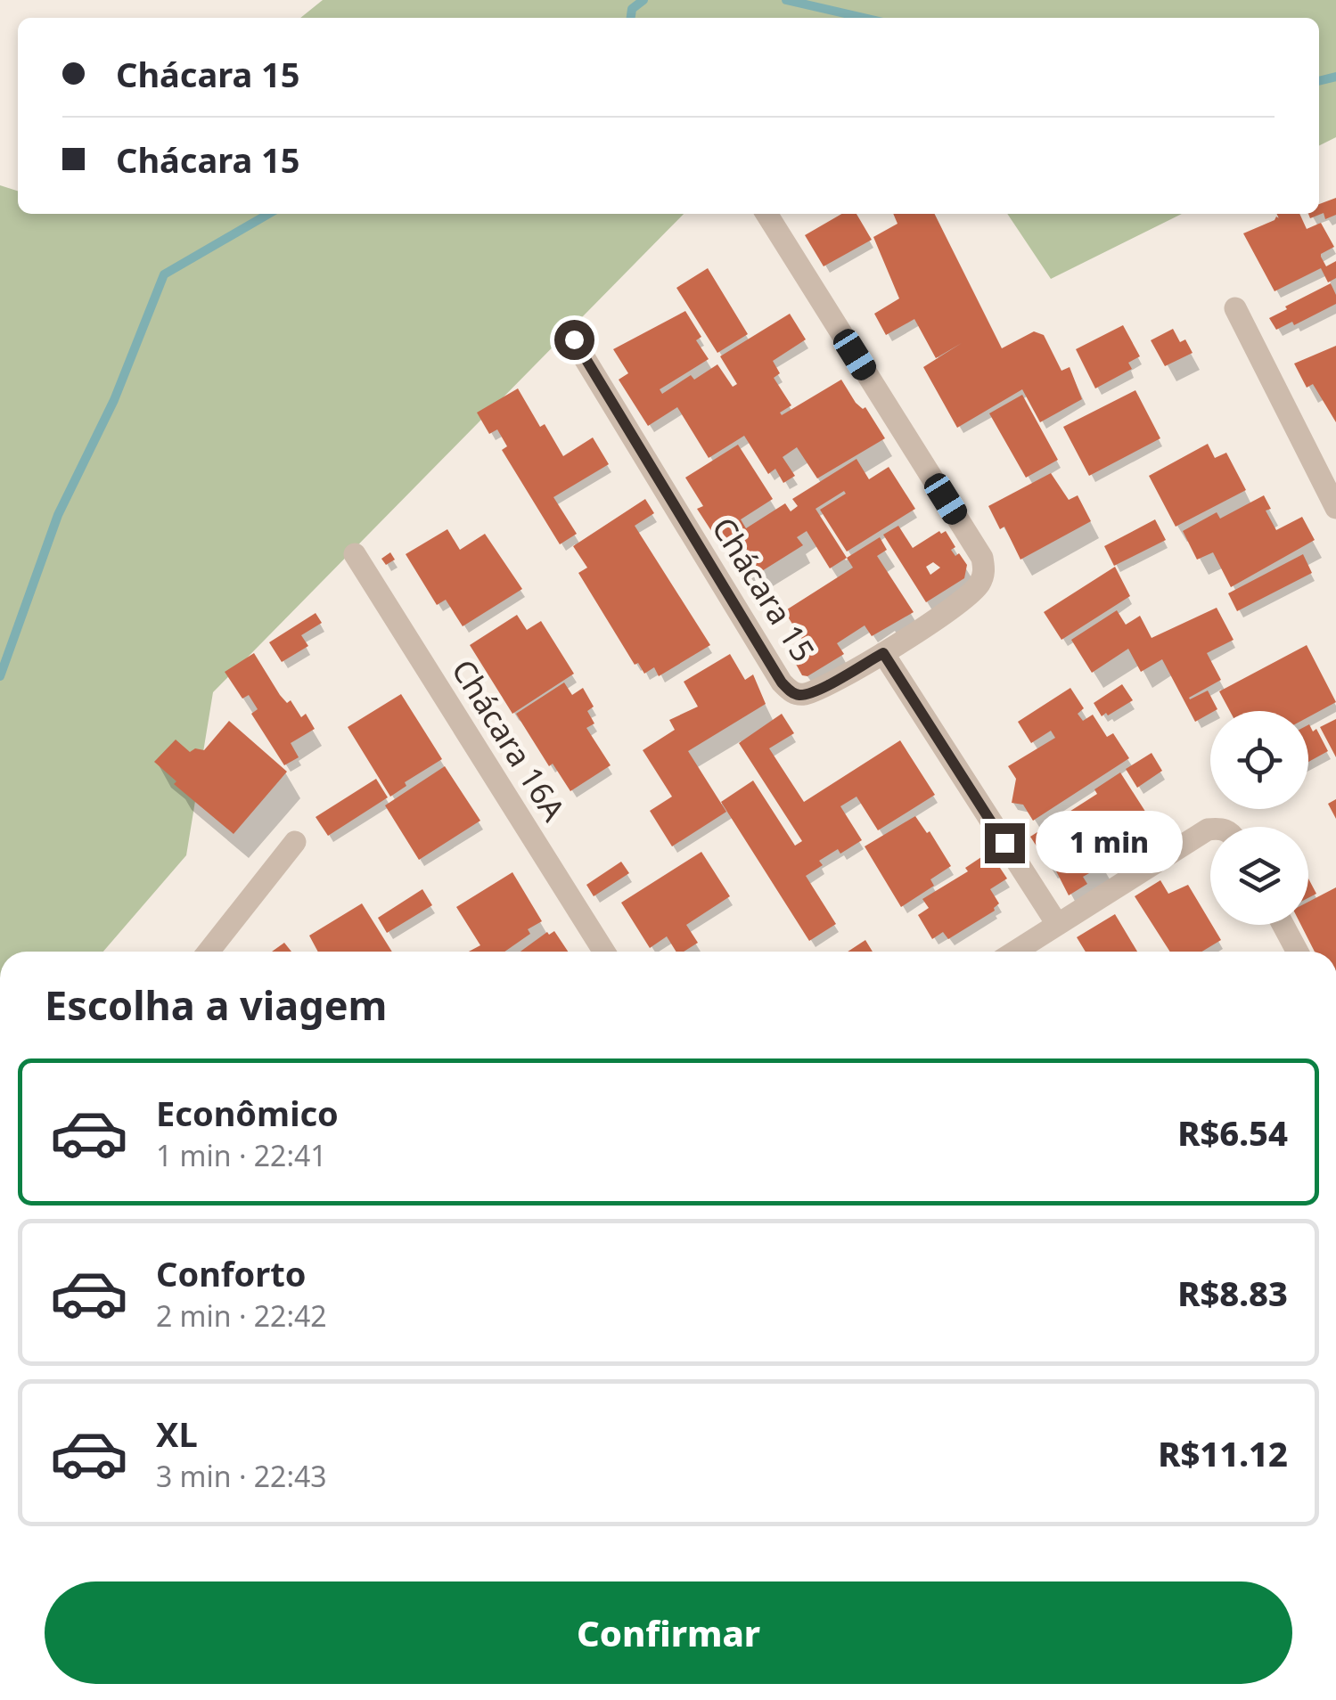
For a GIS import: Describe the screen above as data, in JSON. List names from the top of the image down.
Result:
{
  "streets": {
    "street": ["Chácara 15", "Chácara 16A"]
  },
  "page": {
    "banner": ["Chácara 15", "Chácara 15"],
    "bubble": "1 min",
    "heading": "Escolha a viagem",
    "list": [
      {
        "name": "Econômico",
        "note": "1 min · 22:41",
        "value": "R$6.54"
      },
      {
        "name": "Conforto",
        "note": "2 min · 22:42",
        "value": "R$8.83"
      },
      {
        "name": "XL",
        "note": "3 min · 22:43",
        "value": "R$11.12"
      }
    ],
    "buttons": "Confirmar"
  }
}
